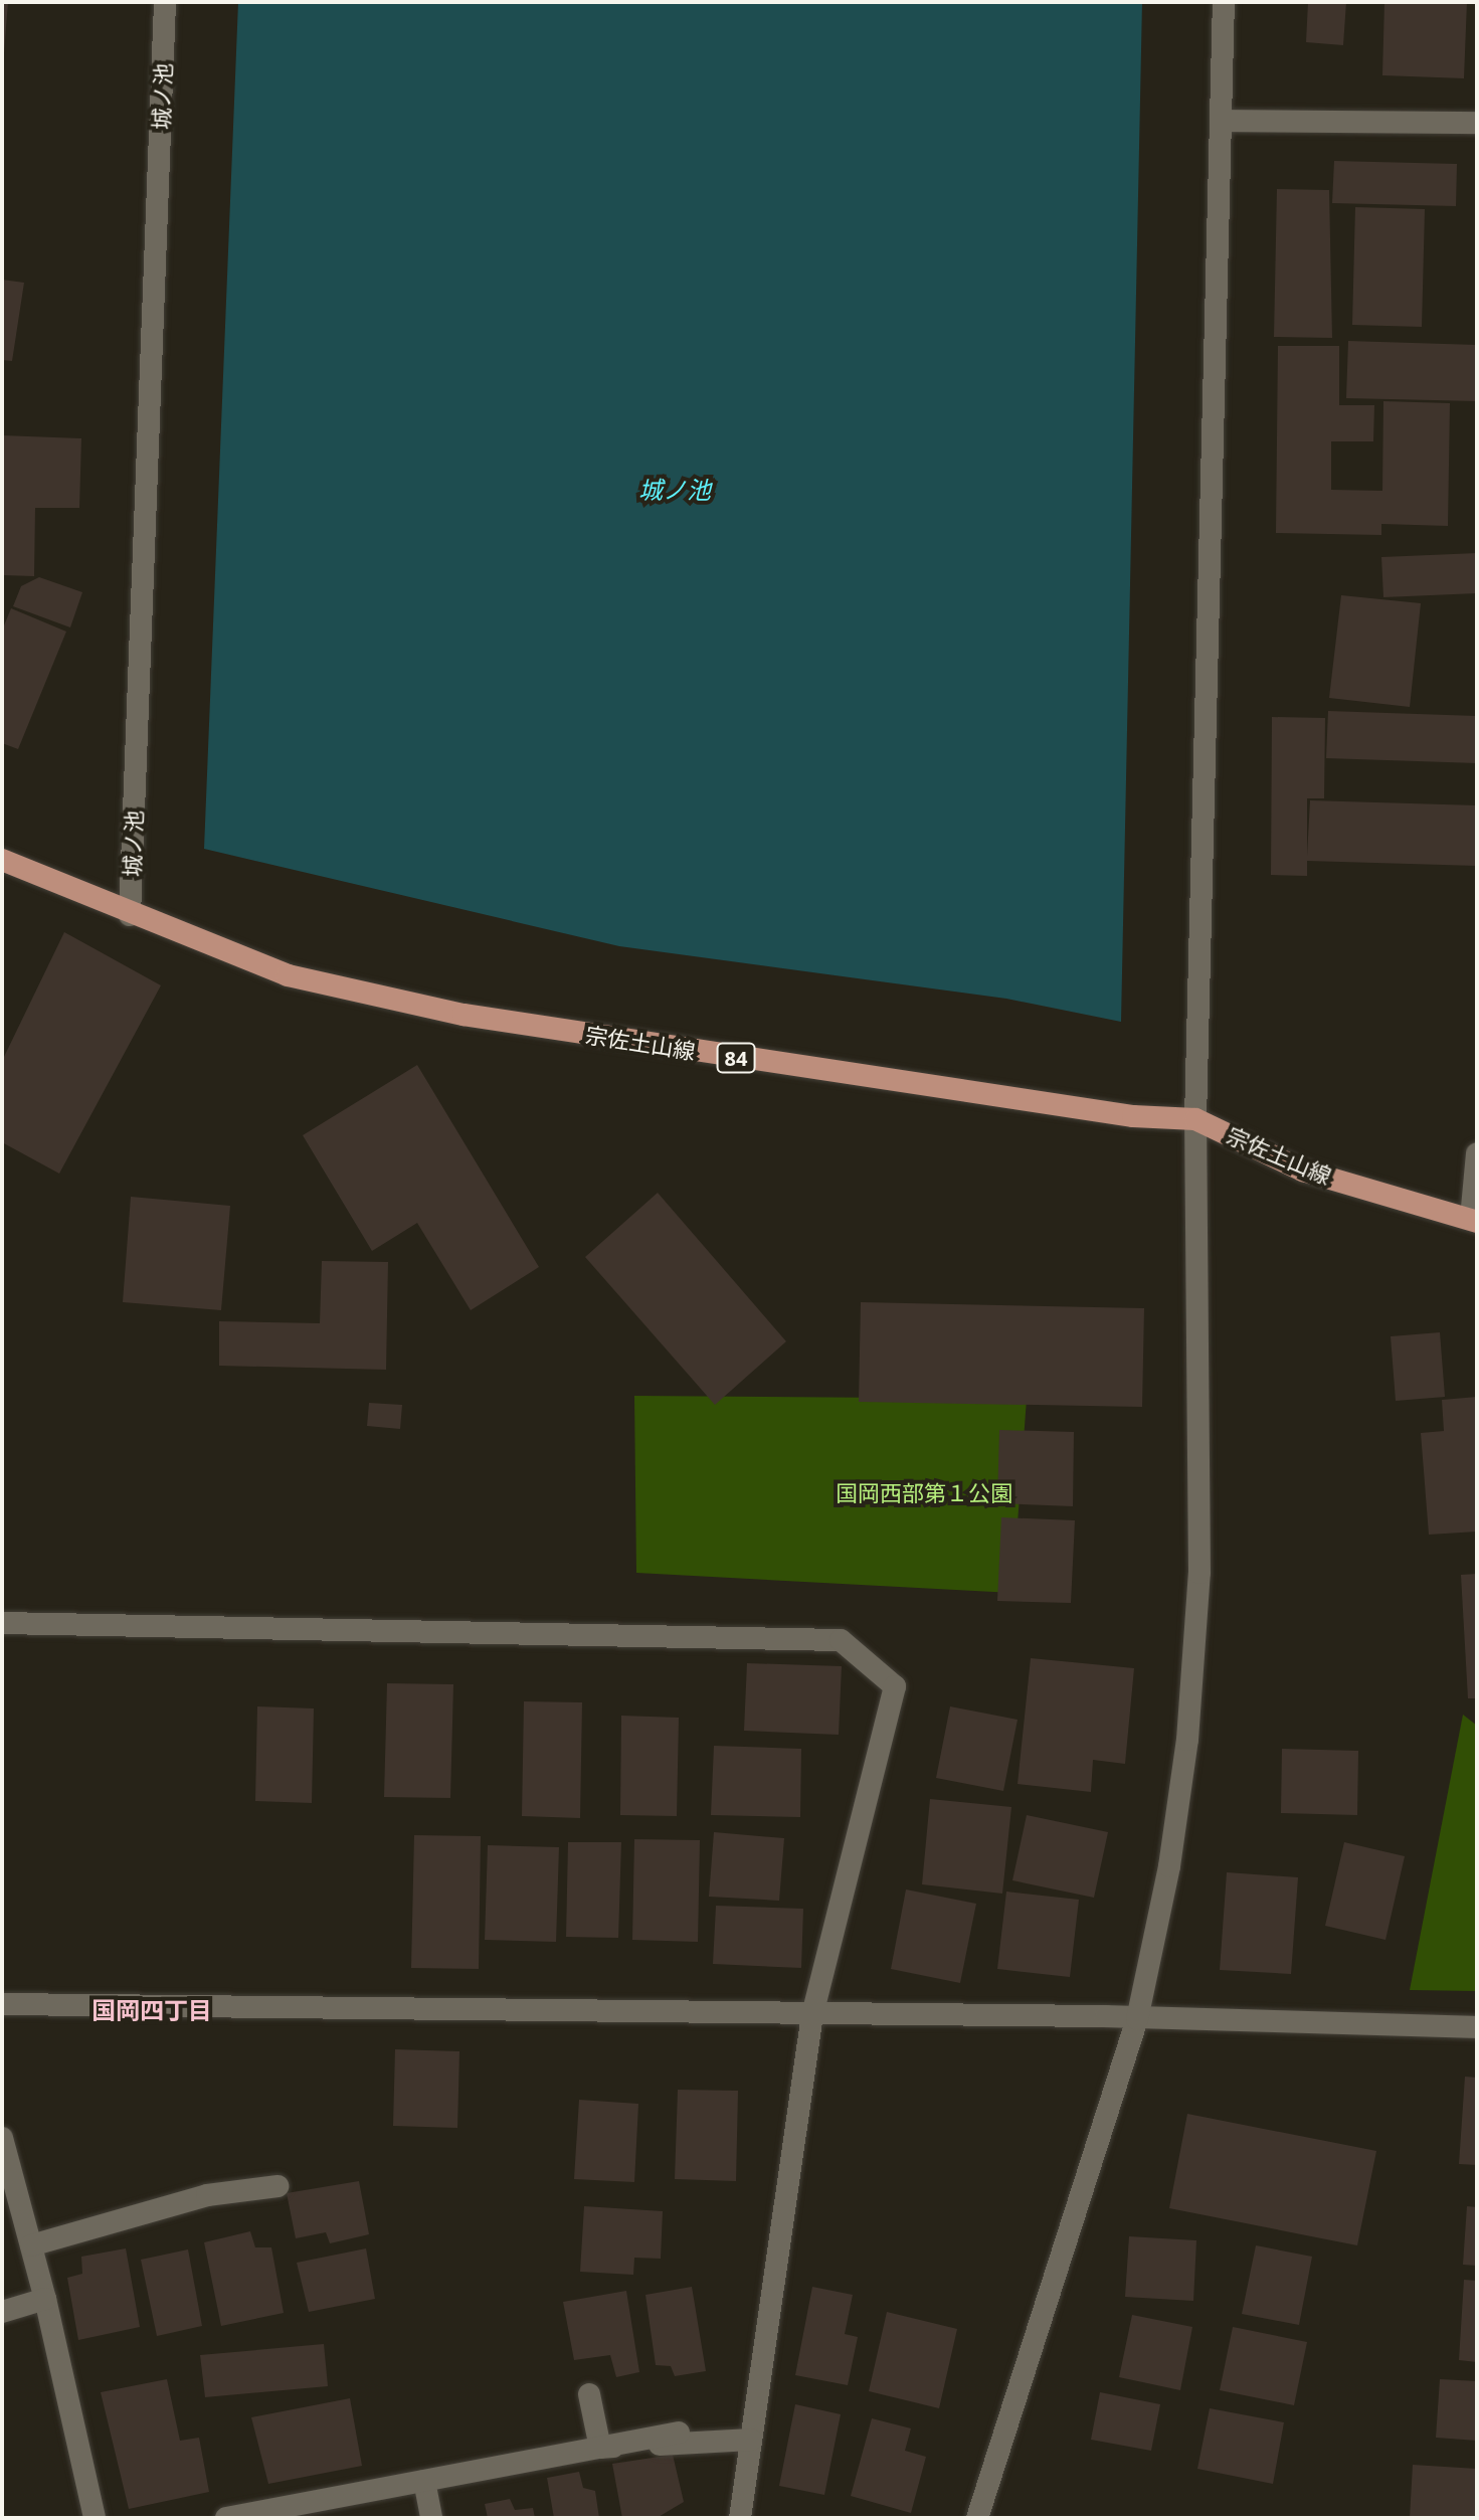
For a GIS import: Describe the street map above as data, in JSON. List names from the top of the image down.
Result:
{
  "streets": {
    "main road": ["宗佐土山線", "84"],
    "street": ["城ノ池"]
  },
  "crossings": [
    ["城ノ池", "宗佐土山線"]
  ],
  "districts": ["国岡四丁目"],
  "water": ["城ノ池"],
  "parks": ["国岡西部第１公園"]
}
